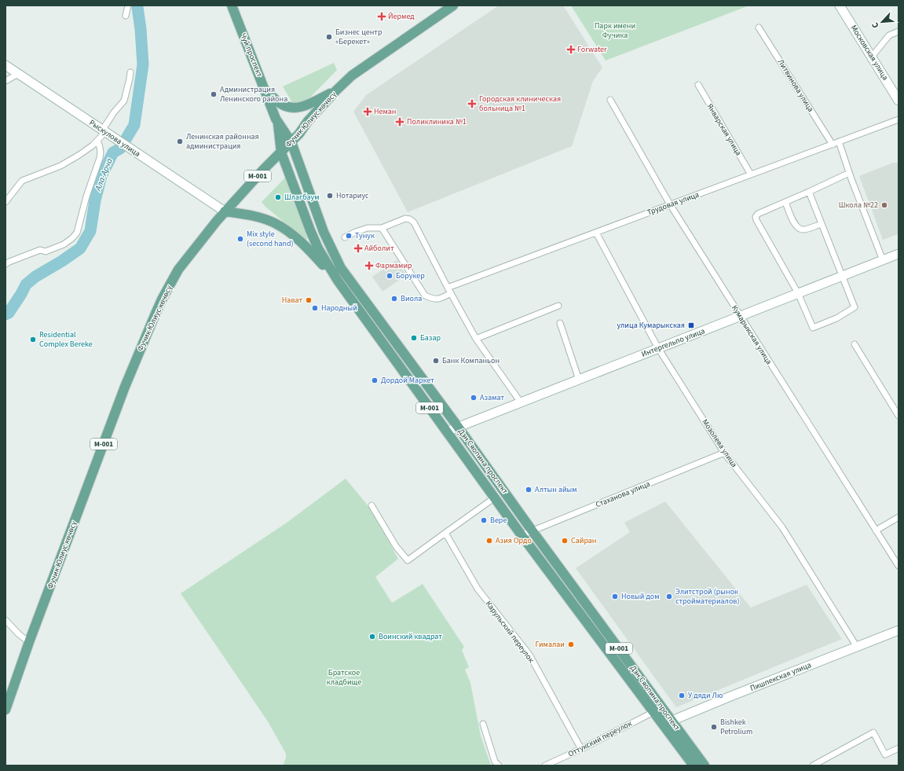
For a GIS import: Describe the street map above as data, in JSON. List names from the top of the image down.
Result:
{
  "streets": {
    "main road": [
      "Московская улица",
      "Чуй проспект",
      "Фучик Юлиус көчөсү",
      "Рыскулова улица",
      "М-001",
      "Интергельпо улица",
      "M-001",
      "Дэн Сяопина проспект",
      "Пишпекская улица"
    ],
    "street": [
      "Литвинова улица",
      "Январская улица",
      "Трудовая улица",
      "Кумарыкская улица",
      "Мозолева улица",
      "Стаханова улица",
      "Карульский переулок",
      "Оттукский переулок"
    ]
  },
  "crossings": [
    ["Чуй проспект", "Фучик Юлиус көчөсү"],
    ["Чуй проспект", "Дэн Сяопина проспект"],
    ["Литвинова улица", "Трудовая улица"],
    ["Фучик Юлиус көчөсү", "Рыскулова улица"],
    ["Фучик Юлиус көчөсү", "Дэн Сяопина проспект"],
    ["Январская улица", "Трудовая улица"],
    ["Трудовая улица", "Кумарыкская улица"],
    ["Трудовая улица", "Мозолева улица"],
    ["Кумарыкская улица", "Интергельпо улица"],
    ["Интергельпо улица", "Мозолева улица"],
    ["Интергельпо улица", "Дэн Сяопина проспект"],
    ["Мозолева улица", "Стаханова улица"],
    ["Мозолева улица", "Пишпекская улица"],
    ["Дэн Сяопина проспект", "Стаханова улица"],
    ["Дэн Сяопина проспект", "Пишпекская улица"],
    ["Дэн Сяопина проспект", "Оттукский переулок"],
    ["Карульский переулок", "Оттукский переулок"]
  ],
  "water": ["Ала-Арча"],
  "parks": ["Парк имени Фучика", "Братское кладбище"],
  "places": {
    "health": [
      "Йермед",
      "Forwater",
      "Городская клиническая больница №1",
      "Неман",
      "Поликлиника №1",
      "Айболит",
      "Фармамир"
    ],
    "other": [
      "Бизнес центр «Берекет»",
      "Администрация Ленинского района",
      "Ленинская районная администрация",
      "Нотариус",
      "Шлагбаум",
      "Школа №22",
      "Тунук",
      "Mix style (second hand)",
      "Борукер",
      "Виола",
      "Нават",
      "Народный",
      "Базар",
      "Residential Complex Bereke",
      "Банк Компаньон",
      "Дордой Маркет",
      "Азамат",
      "Алтын айым",
      "Вере",
      "Азия Ордо",
      "Сайран",
      "Новый дом",
      "Элитстрой (рынок стройматериалов)",
      "Воинский квадрат",
      "Гималаи",
      "У дяди Лю",
      "Bishkek Petrolium"
    ],
    "transit": ["улица Кумарыкская"]
  },
  "north": "bottom left"
}
